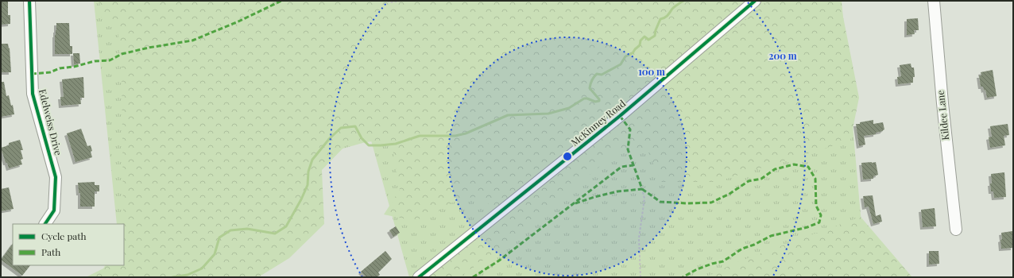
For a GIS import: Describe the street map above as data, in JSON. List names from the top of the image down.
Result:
{
  "streets": {
    "street": ["Kildee Lane", "Edelweiss Drive", "McKinney Road"]
  },
  "legend": ["Cycle path", "Path"],
  "rings": ["200 m", "100 m"]
}
